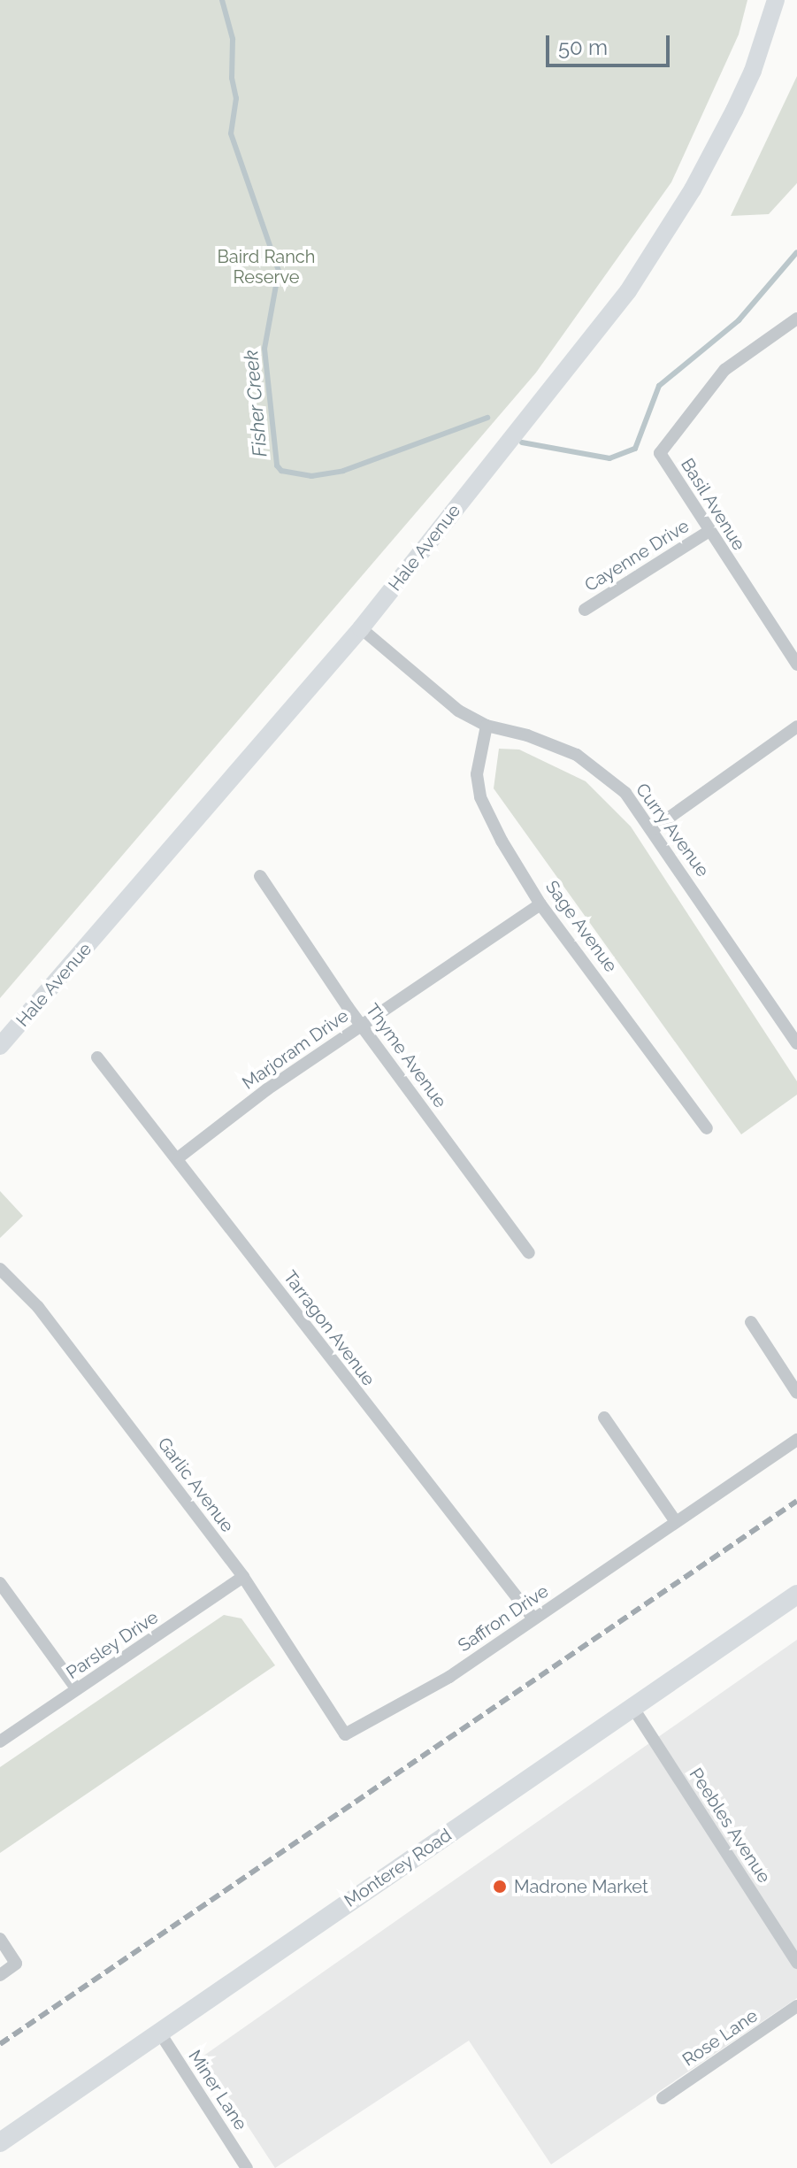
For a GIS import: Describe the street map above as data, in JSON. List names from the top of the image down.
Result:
{
  "streets": {
    "main road": ["Hale Avenue", "Monterey Road"],
    "street": [
      "Basil Avenue",
      "Cayenne Drive",
      "Curry Avenue",
      "Sage Avenue",
      "Marjoram Drive",
      "Thyme Avenue",
      "Tarragon Avenue",
      "Garlic Avenue",
      "Saffron Drive",
      "Parsley Drive",
      "Peebles Avenue",
      "Rose Lane",
      "Miner Lane"
    ]
  },
  "crossings": [
    ["Basil Avenue", "Cayenne Drive"],
    ["Hale Avenue", "Curry Avenue"],
    ["Curry Avenue", "Sage Avenue"],
    ["Sage Avenue", "Marjoram Drive"],
    ["Marjoram Drive", "Thyme Avenue"],
    ["Marjoram Drive", "Tarragon Avenue"],
    ["Tarragon Avenue", "Saffron Drive"],
    ["Garlic Avenue", "Saffron Drive"],
    ["Garlic Avenue", "Parsley Drive"],
    ["Peebles Avenue", "Monterey Road"],
    ["Monterey Road", "Miner Lane"]
  ],
  "water": ["Fisher Creek"],
  "parks": ["Baird Ranch Reserve"],
  "places": ["Madrone Market"],
  "scale_bar": "50 m"
}
